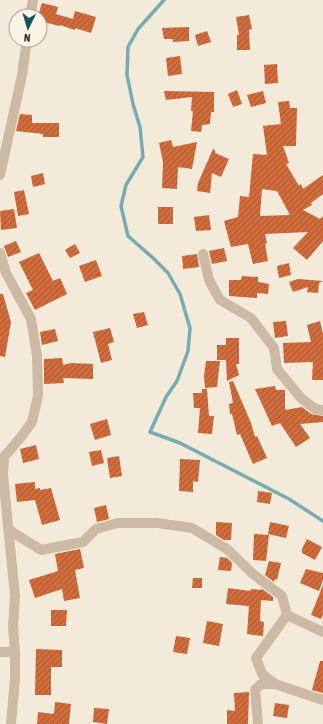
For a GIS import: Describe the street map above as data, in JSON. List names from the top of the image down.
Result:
{
  "north": "bottom"
}
